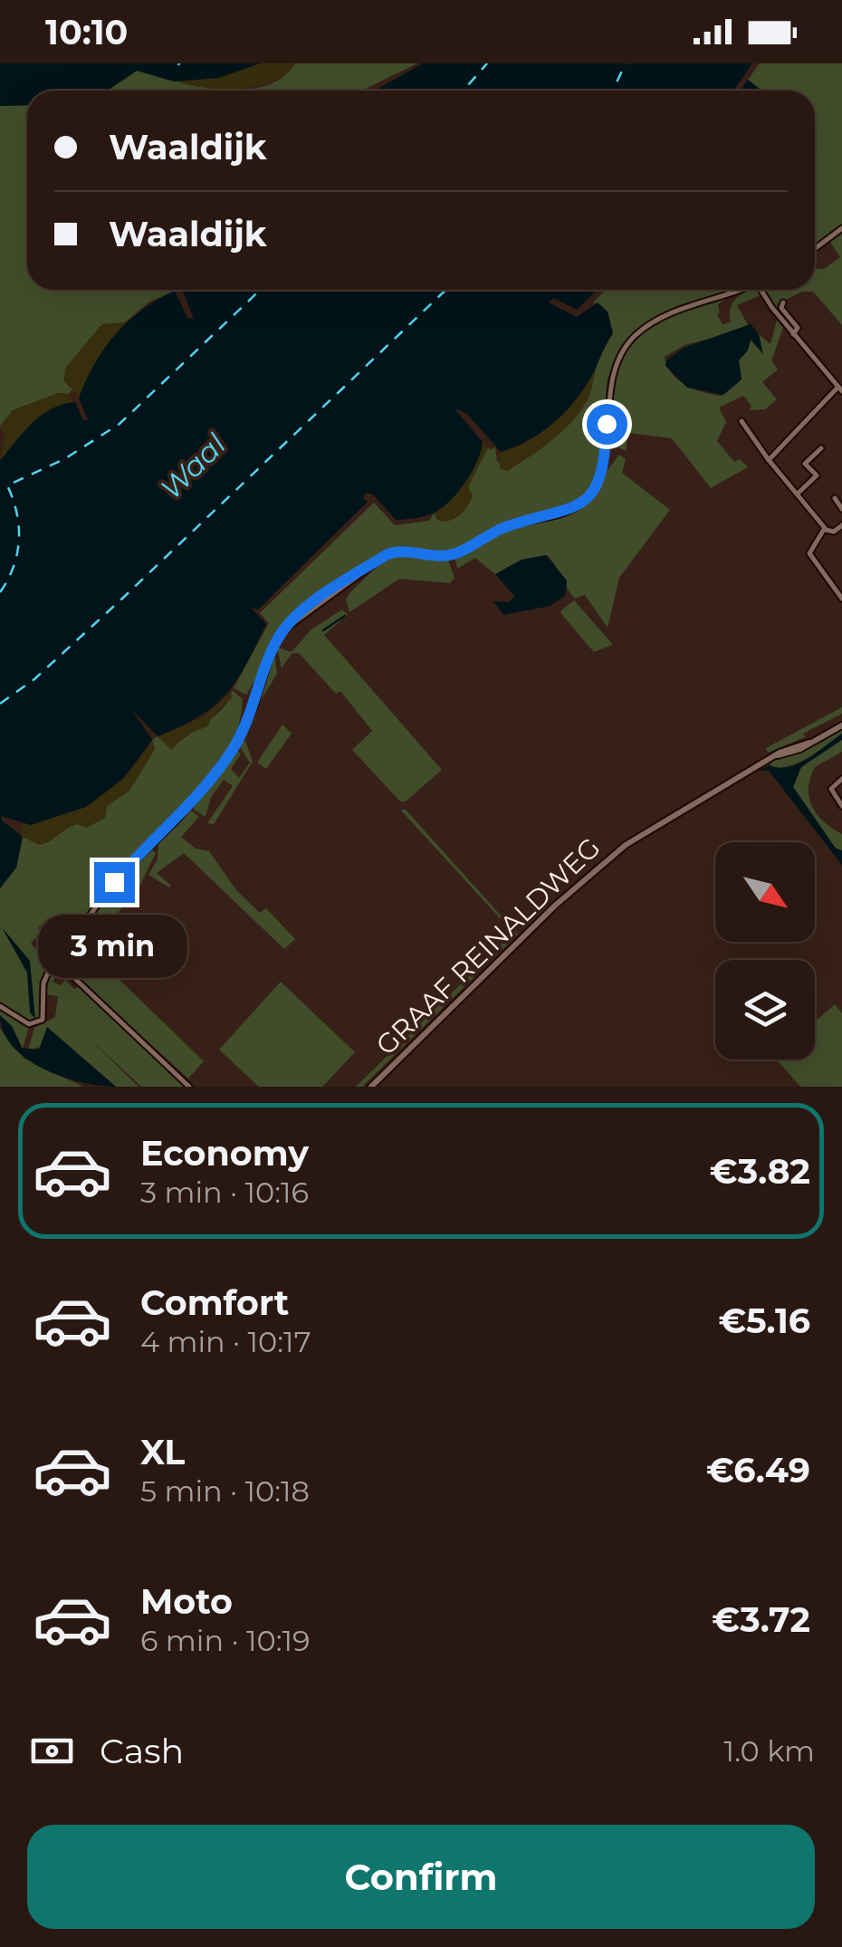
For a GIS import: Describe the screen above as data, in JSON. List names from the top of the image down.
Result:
{
  "streets": {
    "main road": ["GRAAF REINALDWEG"]
  },
  "water": ["Waal"],
  "north": "bottom right",
  "page": {
    "status": "10:10",
    "banner": ["Waaldijk", "Waaldijk"],
    "bubble": "3 min",
    "list": [
      {
        "name": "Economy",
        "note": "3 min · 10:16",
        "value": "€3.82"
      },
      {
        "name": "Comfort",
        "note": "4 min · 10:17",
        "value": "€5.16"
      },
      {
        "name": "XL",
        "note": "5 min · 10:18",
        "value": "€6.49"
      },
      {
        "name": "Moto",
        "note": "6 min · 10:19",
        "value": "€3.72"
      }
    ],
    "pay": ["Cash", "1.0 km"],
    "buttons": "Confirm"
  }
}
